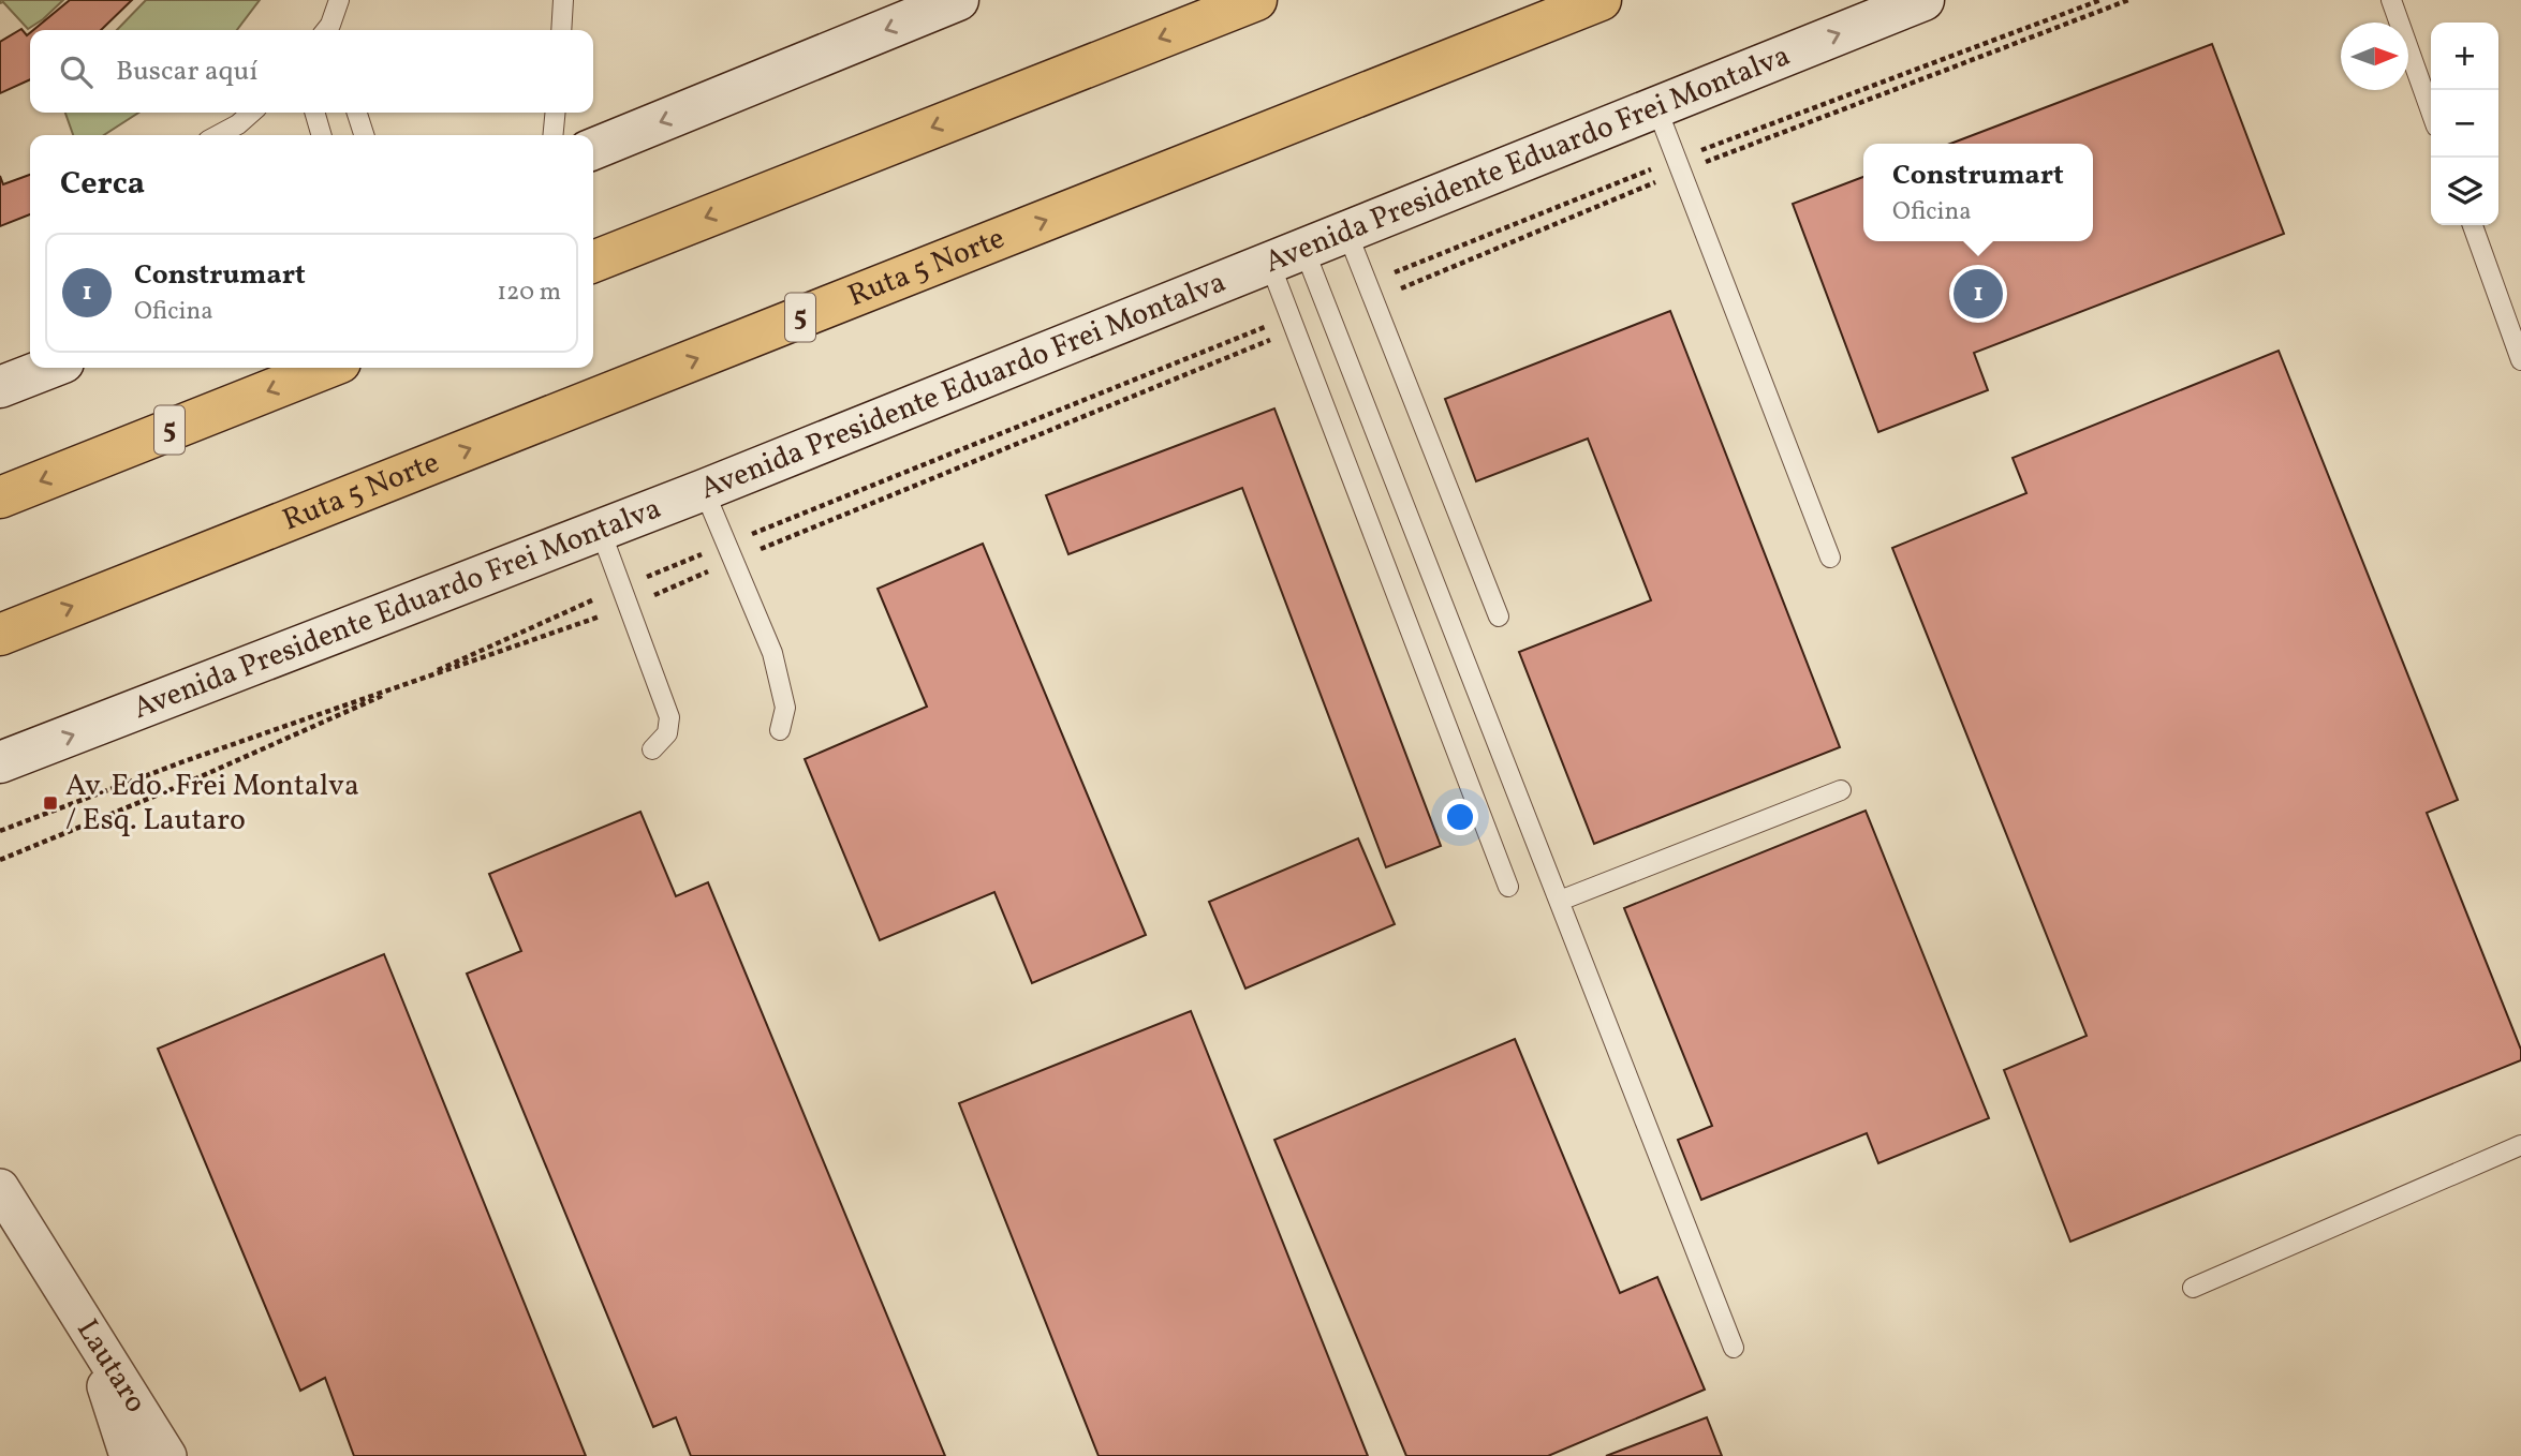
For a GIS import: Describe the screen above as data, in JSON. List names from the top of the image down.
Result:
{
  "streets": {
    "highway": ["Ruta 5 Norte", "5"],
    "main road": ["Avenida Presidente Eduardo Frei Montalva"],
    "street": ["Lautaro"]
  },
  "one_way": ["Avenida Presidente Eduardo Frei Montalva"],
  "places": {
    "transit": ["Av. Edo. Frei Montalva / Esq. Lautaro"]
  },
  "north": "right",
  "page": {
    "map_buttons": ["+", "−"],
    "search": "Buscar aquí",
    "heading": "Cerca",
    "popup": ["Construmart", "Oficina"],
    "list": [
      {
        "mark": "1",
        "name": "Construmart",
        "note": "Oficina",
        "value": "120 m"
      }
    ],
    "pins": "1"
  }
}
